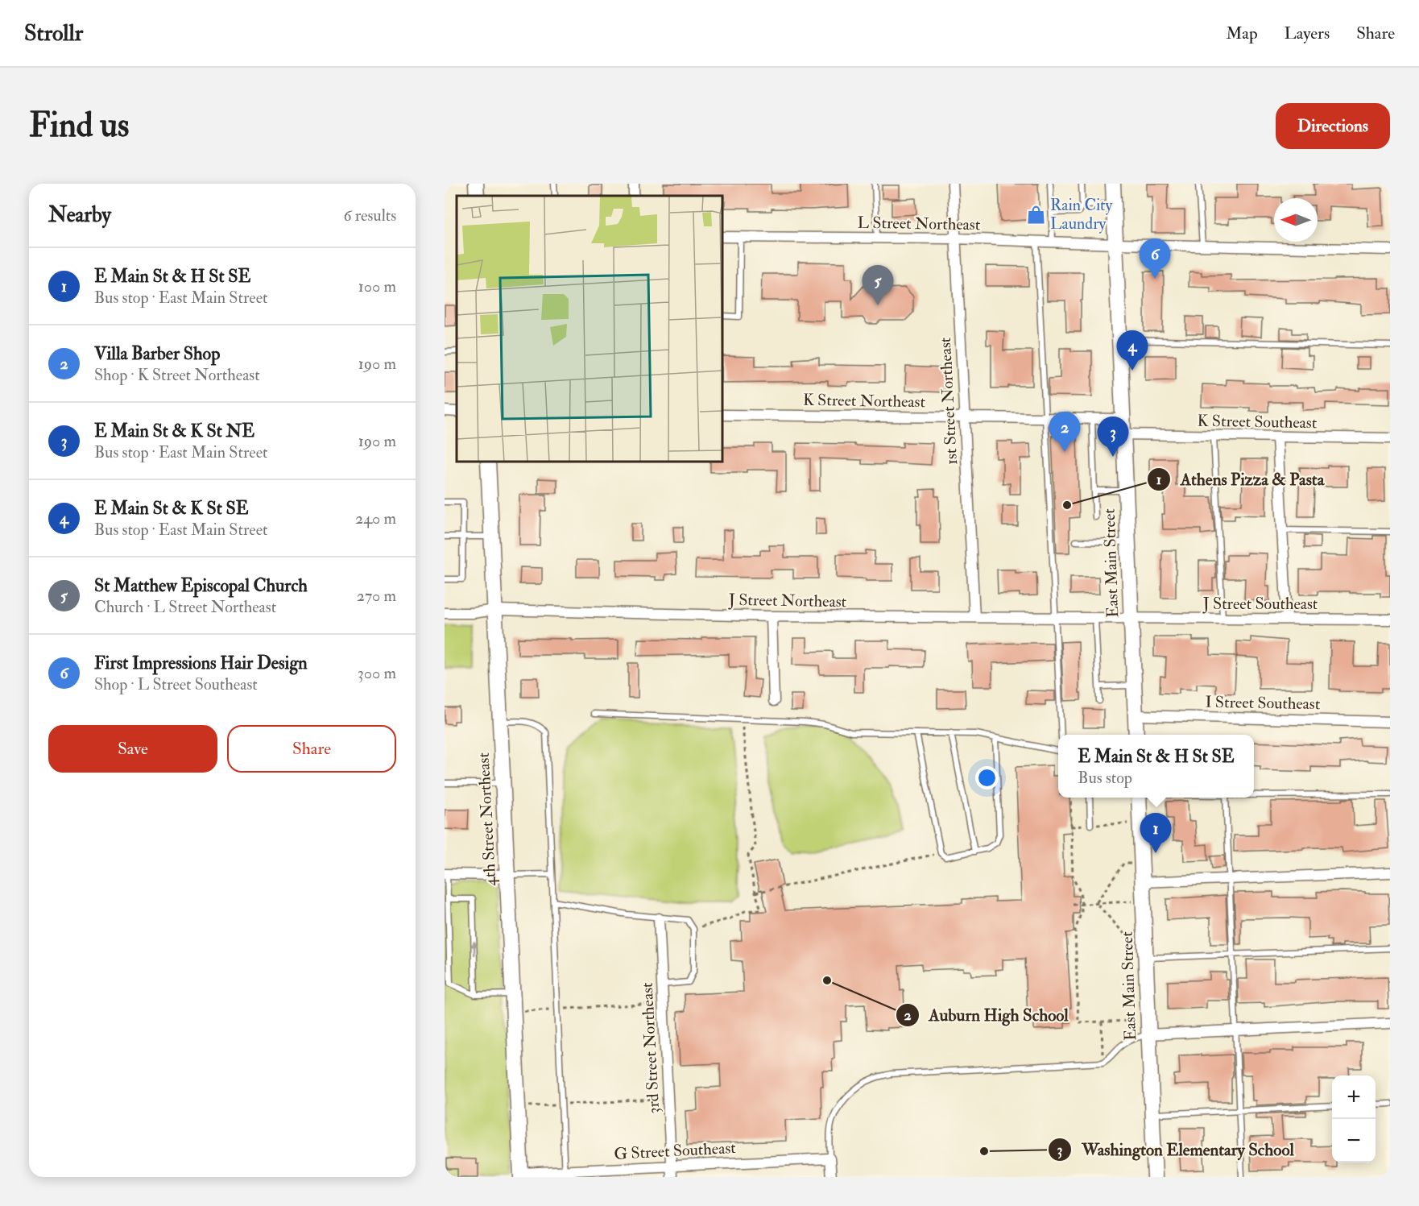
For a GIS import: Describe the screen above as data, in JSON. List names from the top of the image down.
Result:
{
  "streets": {
    "main road": ["East Main Street", "4th Street Northeast"],
    "street": [
      "L Street Northeast",
      "K Street Northeast",
      "1st Street Northeast",
      "K Street Southeast",
      "J Street Northeast",
      "J Street Southeast",
      "I Street Southeast",
      "3rd Street Northeast",
      "G Street Southeast"
    ]
  },
  "crossings": [
    ["L Street Northeast", "1st Street Northeast"],
    ["L Street Northeast", "East Main Street"],
    ["K Street Northeast", "1st Street Northeast"],
    ["K Street Northeast", "East Main Street"],
    ["1st Street Northeast", "J Street Northeast"],
    ["K Street Southeast", "East Main Street"],
    ["East Main Street", "J Street Northeast"],
    ["East Main Street", "J Street Southeast"],
    ["East Main Street", "I Street Southeast"],
    ["J Street Northeast", "J Street Southeast"],
    ["J Street Northeast", "4th Street Northeast"],
    ["4th Street Northeast", "G Street Southeast"],
    ["3rd Street Northeast", "G Street Southeast"]
  ],
  "places": {
    "shop": ["Rain City Laundry"],
    "other": ["Athens Pizza & Pasta", "Auburn High School", "Washington Elementary School"]
  },
  "north": "left",
  "page": {
    "header": "Strollr",
    "nav": ["Map", "Layers", "Share"],
    "buttons": [
      "Directions",
      ["Save", "Share"]
    ],
    "title": "Find us",
    "heading": ["Nearby", "6 results"],
    "pins": [
      "6",
      "5",
      "4",
      "2",
      "3",
      "1"
    ],
    "list": [
      {
        "mark": "1",
        "name": "E Main St & H St SE",
        "note": "Bus stop · East Main Street",
        "value": "100 m"
      },
      {
        "mark": "2",
        "name": "Villa Barber Shop",
        "note": "Shop · K Street Northeast",
        "value": "190 m"
      },
      {
        "mark": "3",
        "name": "E Main St & K St NE",
        "note": "Bus stop · East Main Street",
        "value": "190 m"
      },
      {
        "mark": "4",
        "name": "E Main St & K St SE",
        "note": "Bus stop · East Main Street",
        "value": "240 m"
      },
      {
        "mark": "5",
        "name": "St Matthew Episcopal Church",
        "note": "Church · L Street Northeast",
        "value": "270 m"
      },
      {
        "mark": "6",
        "name": "First Impressions Hair Design",
        "note": "Shop · L Street Southeast",
        "value": "300 m"
      }
    ],
    "popup": ["E Main St & H St SE", "Bus stop"],
    "map_buttons": ["+", "−"]
  }
}
